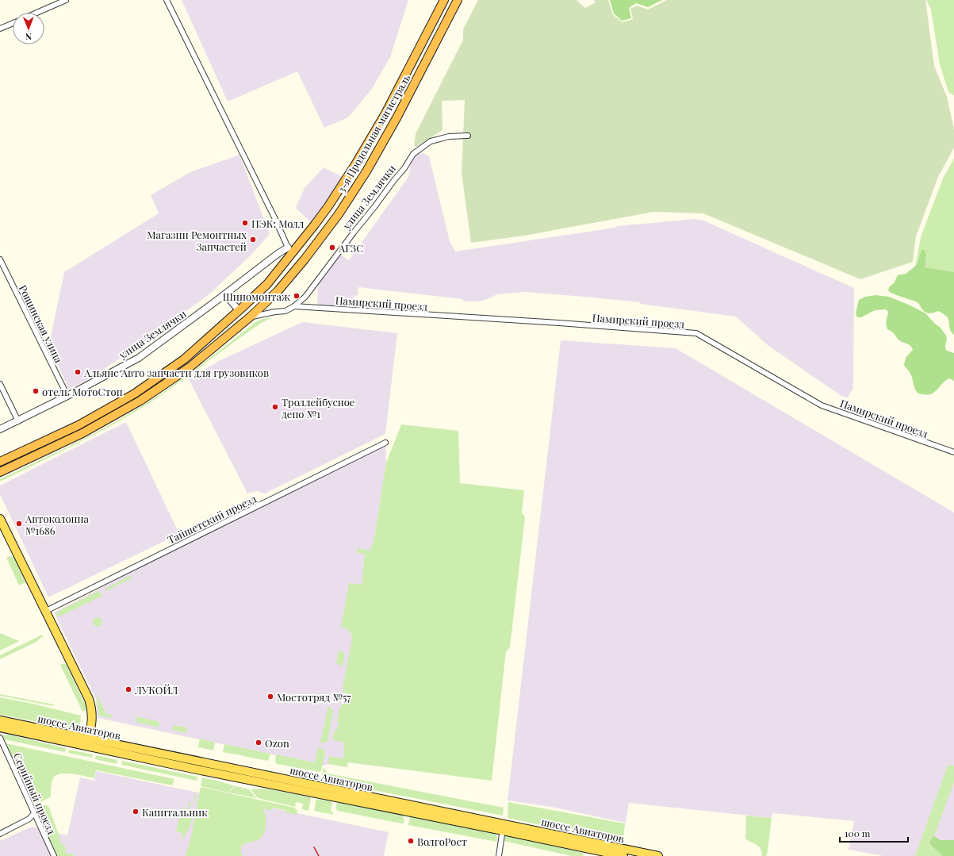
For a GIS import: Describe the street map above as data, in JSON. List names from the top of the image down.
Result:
{
  "streets": {
    "highway": ["3-я Продольная магистраль"],
    "main road": ["шоссе Авиаторов"],
    "street": [
      "улица Землячки",
      "Памирский проезд",
      "Рощинская улица",
      "Тайшетский проезд",
      "Серийный проезд"
    ]
  },
  "crossings": [
    ["3-я Продольная магистраль", "улица Землячки"],
    ["улица Землячки", "Памирский проезд"],
    ["улица Землячки", "Рощинская улица"]
  ],
  "places": [
    "ПЭК: Молл",
    "Магазин Ремонтных Запчастей",
    "АГЗС",
    "Шиномонтаж",
    "Альянс Авто запчасти для грузовиков",
    "отель МотоСтоп",
    "Троллейбусное депо №1",
    "Автоколонна №1686",
    "ЛУКОЙЛ",
    "Мостотряд №57",
    "Ozon",
    "Капитальник",
    "ВолгоРост"
  ],
  "scale_bar": "100 m",
  "north": "bottom"
}
